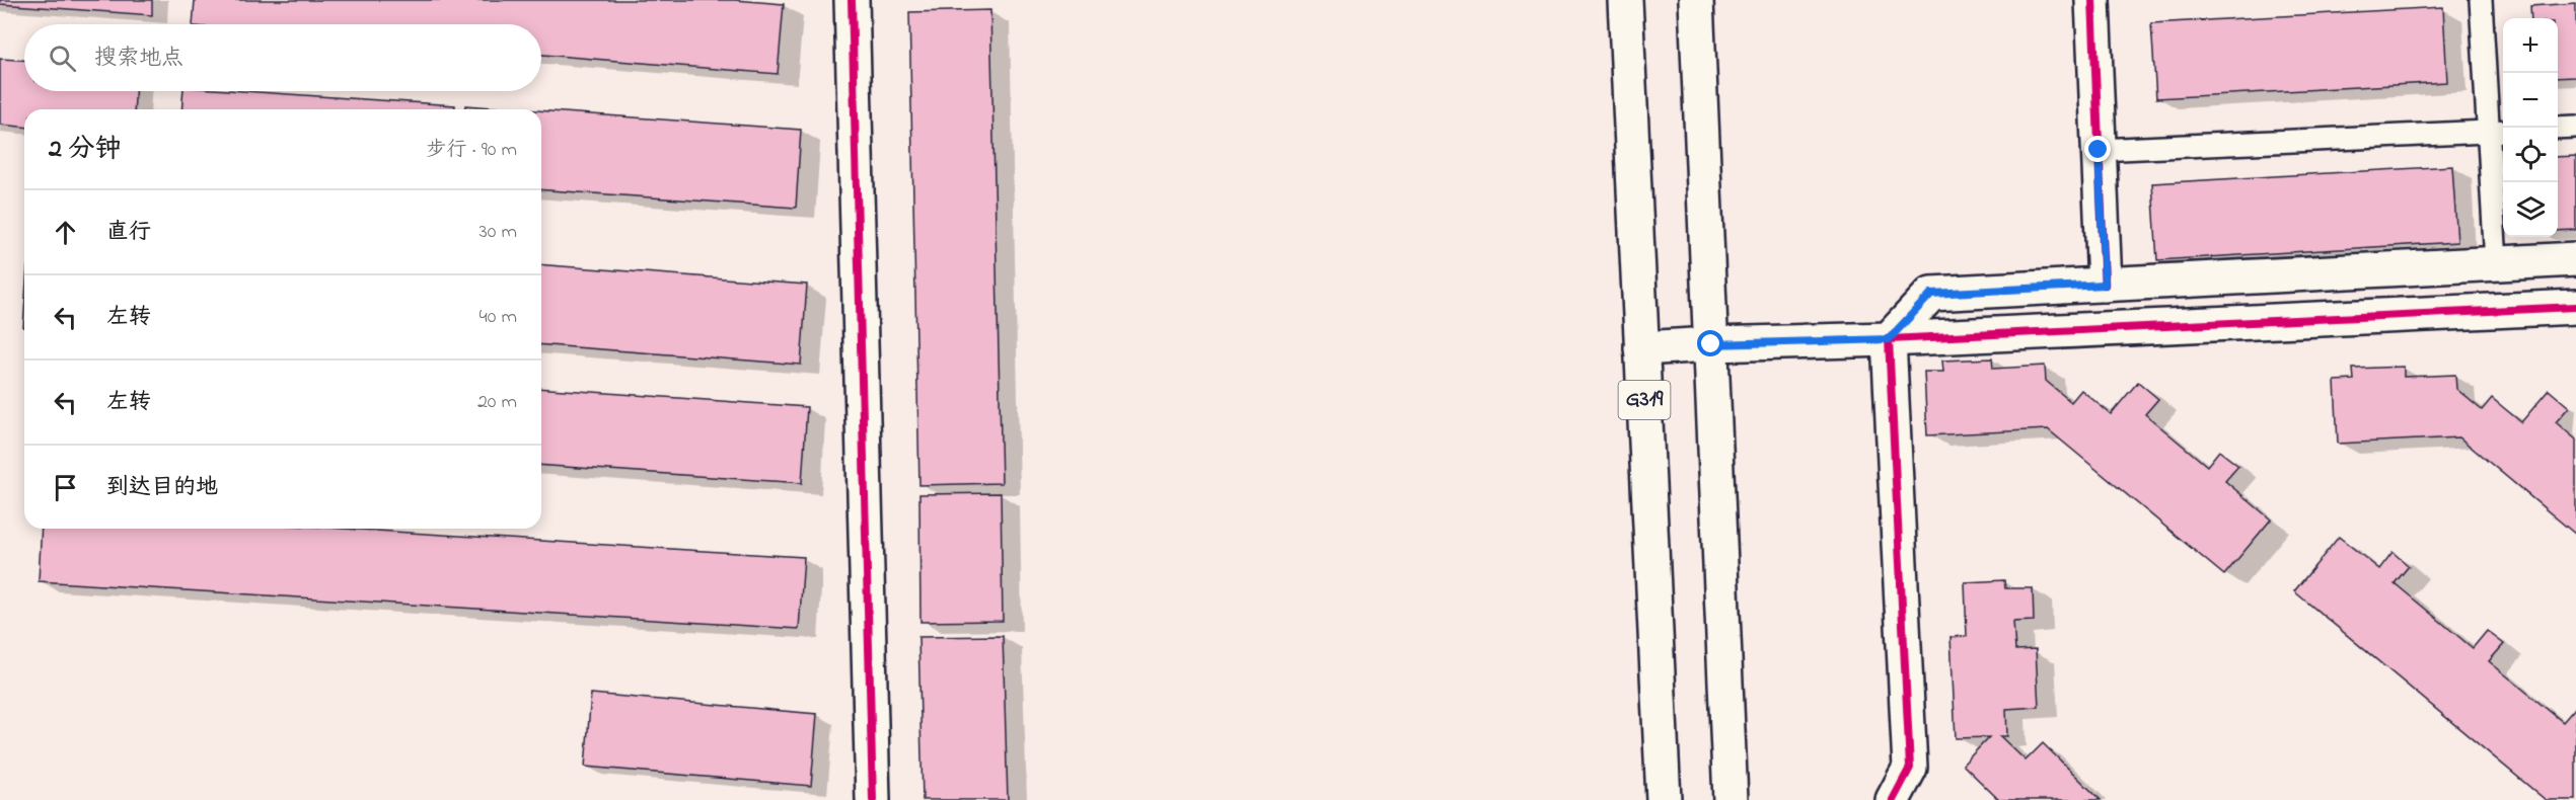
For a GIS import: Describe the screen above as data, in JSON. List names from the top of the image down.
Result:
{
  "streets": {
    "street": ["G319"]
  },
  "page": {
    "map_buttons": ["+", "−"],
    "search": "搜索地点",
    "heading": ["2 分钟", "步行 · 90 m"],
    "list": [
      ["直行", "30 m"],
      ["左转", "40 m"],
      ["左转", "20 m"],
      "到达目的地"
    ]
  }
}
